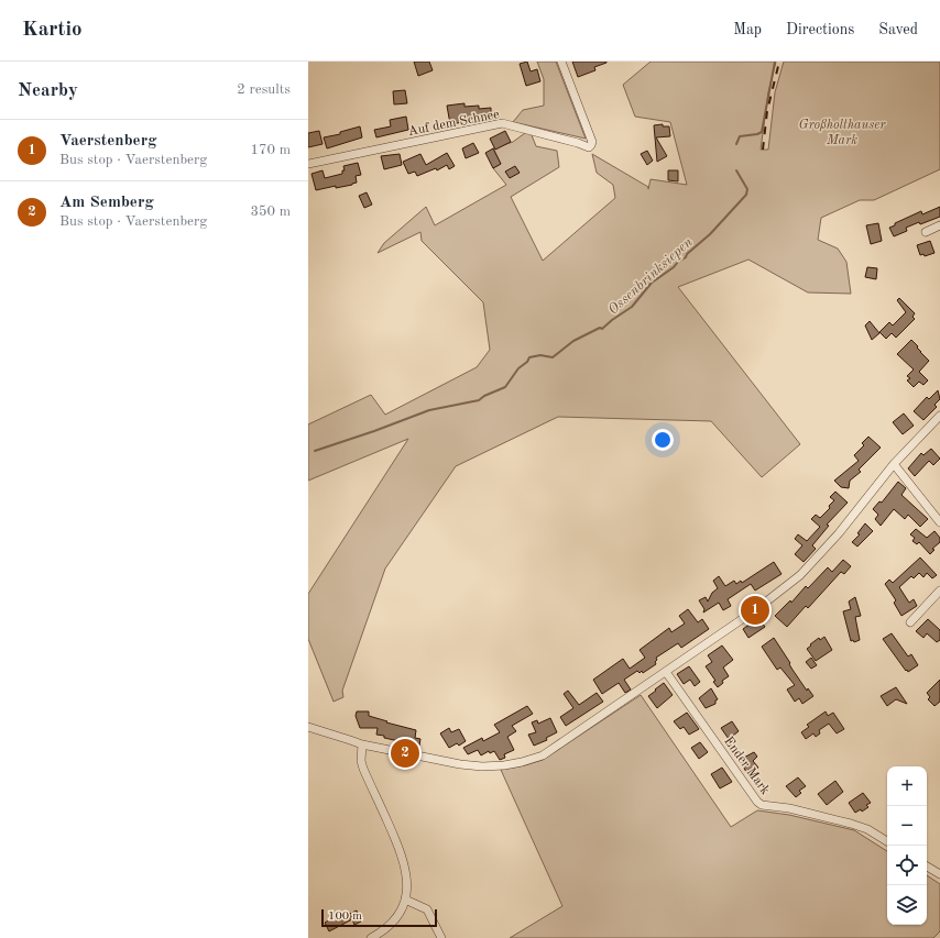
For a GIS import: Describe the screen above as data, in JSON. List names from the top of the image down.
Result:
{
  "streets": {
    "street": ["Auf dem Schnee", "Ender Mark"]
  },
  "water": ["Ossenbrinksiepen"],
  "parks": ["Großholthauser Mark"],
  "scale_bar": "100 m",
  "page": {
    "header": "Kartio",
    "nav": ["Map", "Directions", "Saved"],
    "heading": ["Nearby", "2 results"],
    "list": [
      {
        "mark": "1",
        "name": "Vaerstenberg",
        "note": "Bus stop · Vaerstenberg",
        "value": "170 m"
      },
      {
        "mark": "2",
        "name": "Am Semberg",
        "note": "Bus stop · Vaerstenberg",
        "value": "350 m"
      }
    ],
    "pins": ["1", "2"],
    "map_buttons": ["+", "−"],
    "scale": "100 m"
  }
}
